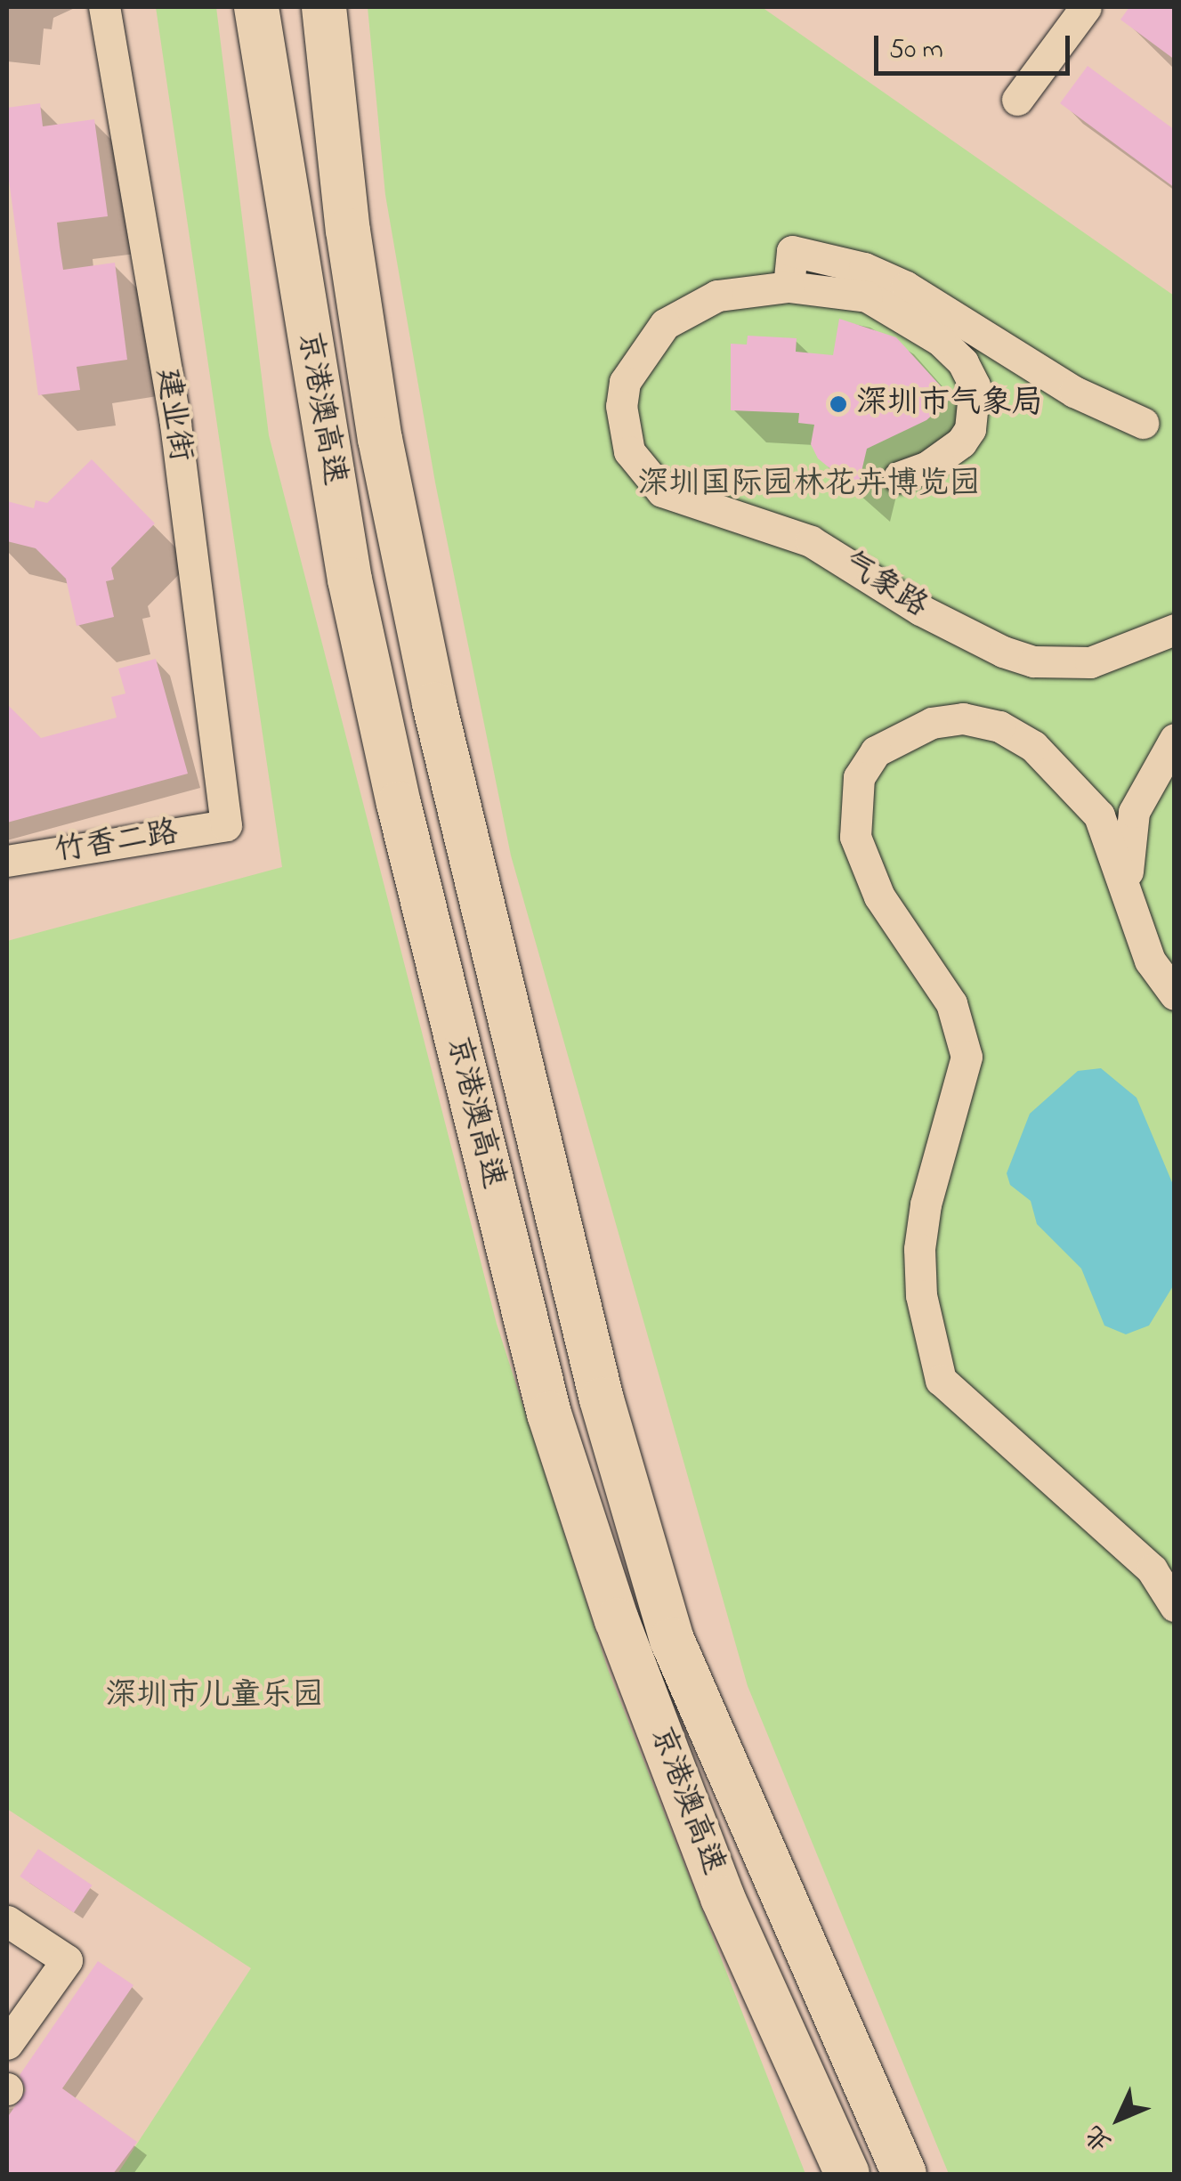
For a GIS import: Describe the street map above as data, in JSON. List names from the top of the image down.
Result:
{
  "streets": {
    "highway": ["京港澳高速"],
    "street": ["建业街", "气象路", "竹香二路"]
  },
  "crossings": [
    ["建业街", "竹香二路"]
  ],
  "parks": ["深圳国际园林花卉博览园", "深圳市儿童乐园"],
  "places": ["深圳市气象局"],
  "scale_bar": "50 m",
  "north": "bottom left"
}
